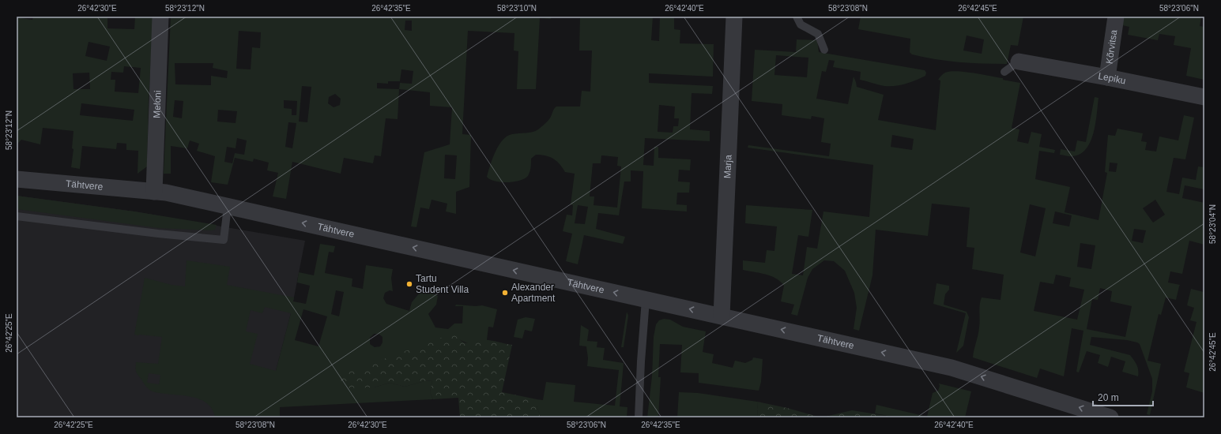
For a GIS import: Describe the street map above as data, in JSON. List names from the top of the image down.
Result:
{
  "streets": {
    "street": [
      "Kõrvitsa",
      "Lepiku",
      "Meloni",
      "Marja",
      "Tähtvere"
    ]
  },
  "crossings": [
    ["Kõrvitsa", "Lepiku"],
    ["Meloni", "Tähtvere"],
    ["Marja", "Tähtvere"]
  ],
  "one_way": ["Tähtvere"],
  "places": ["Tartu Student Villa", "Alexander Apartment"],
  "scale_bar": "20 m",
  "coordinates": [
    "26°42'30\"E",
    "58°23'12\"N",
    "26°42'35\"E",
    "58°23'10\"N",
    "26°42'40\"E",
    "58°23'08\"N",
    "26°42'45\"E",
    "58°23'06\"N",
    "58°23'04\"N",
    "26°42'25\"E"
  ]
}
